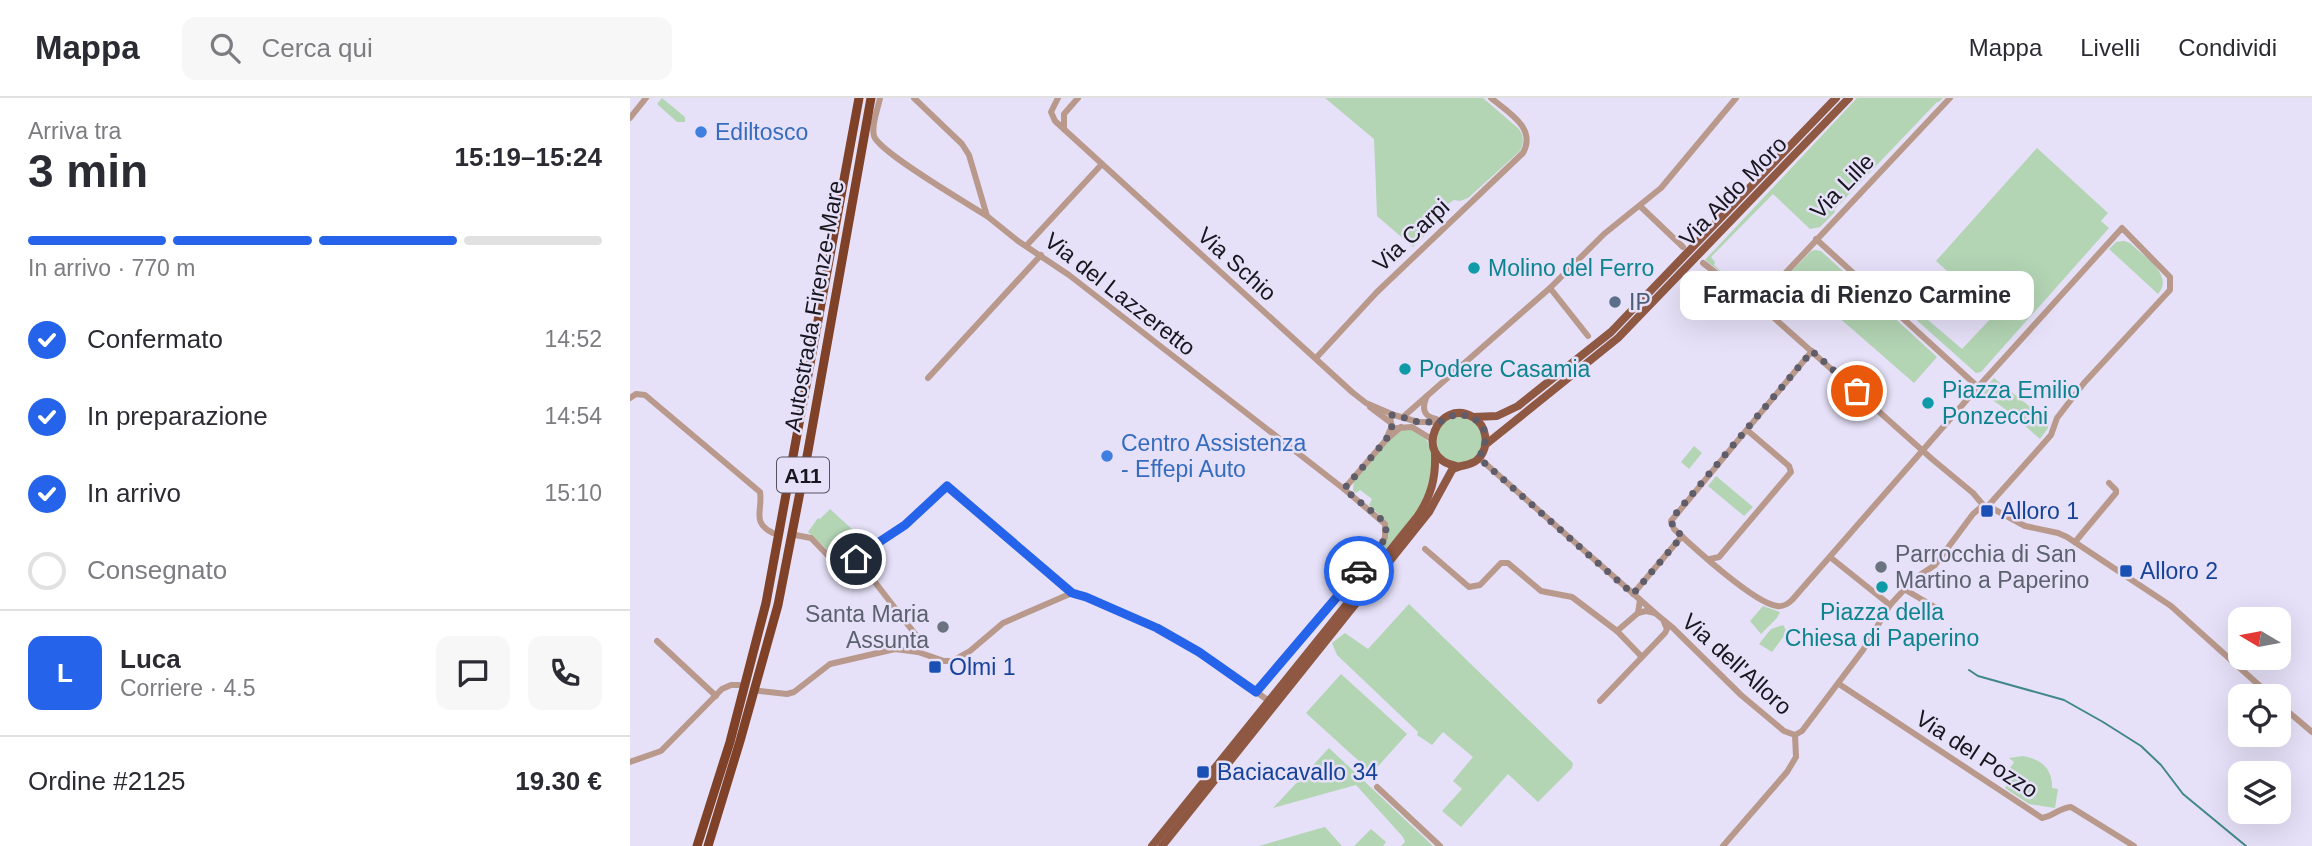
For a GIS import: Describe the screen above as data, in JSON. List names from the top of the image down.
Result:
{
  "streets": {
    "highway": ["Autostrada Firenze-Mare", "A11"],
    "main road": ["Via Aldo Moro"],
    "street": [
      "Via Lille",
      "Via Carpi",
      "Via Schio",
      "Via del Lazzeretto",
      "Via dell'Alloro",
      "Via del Pozzo"
    ]
  },
  "crossings": [
    ["Via Aldo Moro", "Via Schio"],
    ["Via Carpi", "Via Schio"],
    ["Via dell'Alloro", "Via del Pozzo"]
  ],
  "places": {
    "other": [
      "Ediltosco",
      "Molino del Ferro",
      "IP",
      "Podere Casamia",
      "Farmacia di Rienzo Carmine",
      "Piazza Emilio Ponzecchi",
      "Centro Assistenza - Effepi Auto",
      "Parrocchia di San Martino a Paperino",
      "Piazza della Chiesa di Paperino",
      "Santa Maria Assunta"
    ],
    "transit": [
      "Alloro 1",
      "Alloro 2",
      "Olmi 1",
      "Baciacavallo 34"
    ]
  },
  "north": "left",
  "page": {
    "header": "Mappa",
    "search": "Cerca qui",
    "nav": ["Mappa", "Livelli", "Condividi"],
    "heading": ["3 min", "Arriva tra", "15:19–15:24"],
    "panel": [
      "Luca",
      "Corriere · 4.5",
      "Ordine #2125",
      "19.30 €"
    ],
    "bar": "In arrivo · 770 m",
    "bubble": "Farmacia di Rienzo Carmine",
    "list": [
      ["Confermato", "14:52"],
      ["In preparazione", "14:54"],
      ["In arrivo", "15:10"],
      "Consegnato"
    ],
    "round": "L"
  }
}
